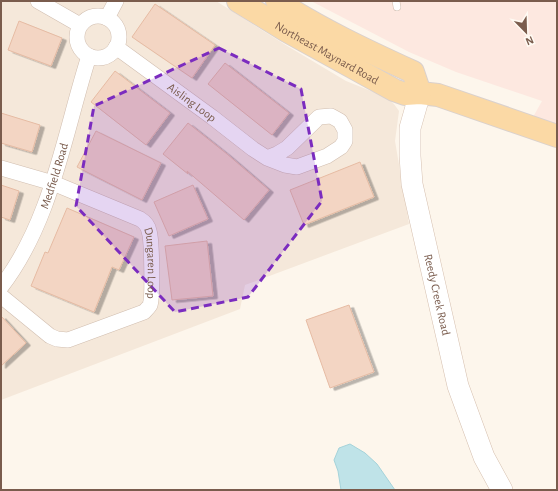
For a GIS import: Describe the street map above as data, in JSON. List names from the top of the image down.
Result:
{
  "streets": {
    "main road": ["Northeast Maynard Road"],
    "street": [
      "Aisling Loop",
      "Medfield Road",
      "Dungaren Loop",
      "Reedy Creek Road"
    ]
  },
  "crossings": [
    ["Northeast Maynard Road", "Reedy Creek Road"],
    ["Aisling Loop", "Medfield Road"],
    ["Medfield Road", "Dungaren Loop"]
  ],
  "north": "bottom right"
}
